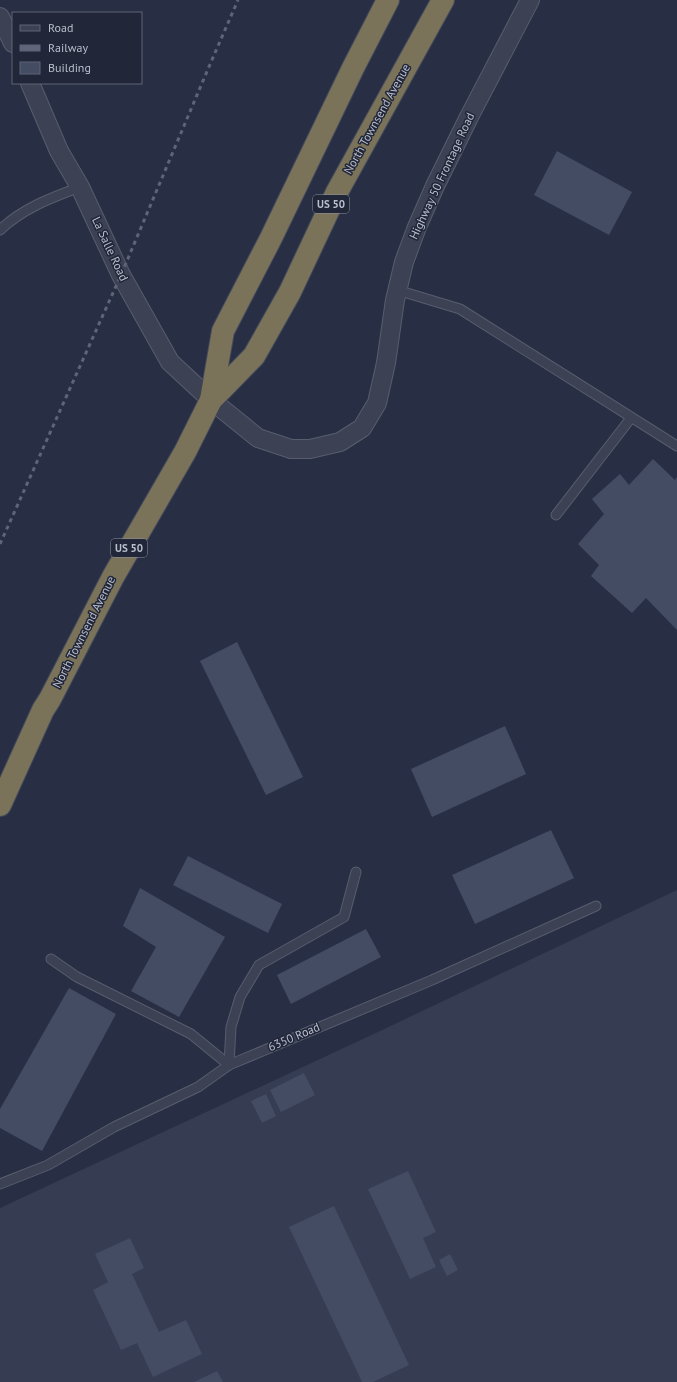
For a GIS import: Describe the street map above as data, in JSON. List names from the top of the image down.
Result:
{
  "streets": {
    "highway": ["North Townsend Avenue", "US 50"],
    "street": ["Highway 50 Frontage Road", "La Salle Road"],
    "lane": ["6350 Road"]
  },
  "crossings": [
    ["North Townsend Avenue", "Highway 50 Frontage Road"],
    ["North Townsend Avenue", "La Salle Road"],
    ["Highway 50 Frontage Road", "La Salle Road"]
  ],
  "legend": ["Road", "Railway", "Building"]
}
